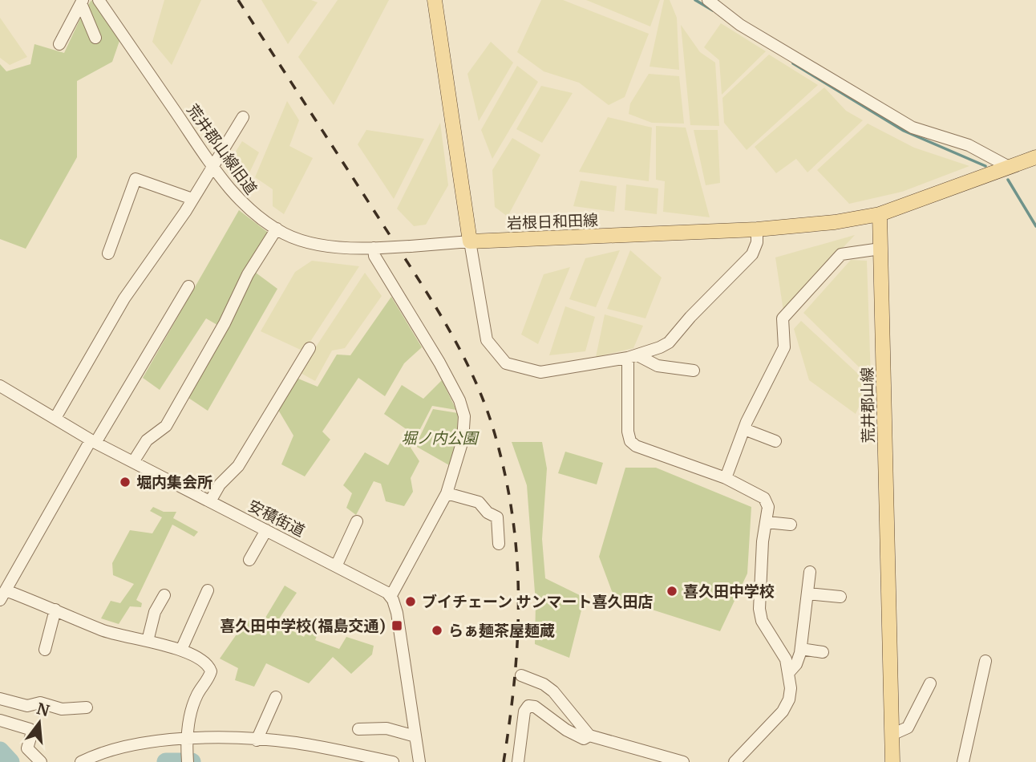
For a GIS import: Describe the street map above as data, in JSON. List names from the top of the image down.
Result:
{
  "streets": {
    "main road": ["岩根日和田線", "荒井郡山線"],
    "street": ["荒井郡山線旧道", "安積街道"]
  },
  "crossings": [
    ["荒井郡山線旧道", "岩根日和田線"],
    ["岩根日和田線", "荒井郡山線"]
  ],
  "parks": ["堀ノ内公園"],
  "places": {
    "other": [
      "堀内集会所",
      "喜久田中学校",
      "ブイチェーン サンマート喜久田店",
      "らぁ麺茶屋麺蔵"
    ],
    "transit": ["喜久田中学校(福島交通)"]
  },
  "north": "top"
}
